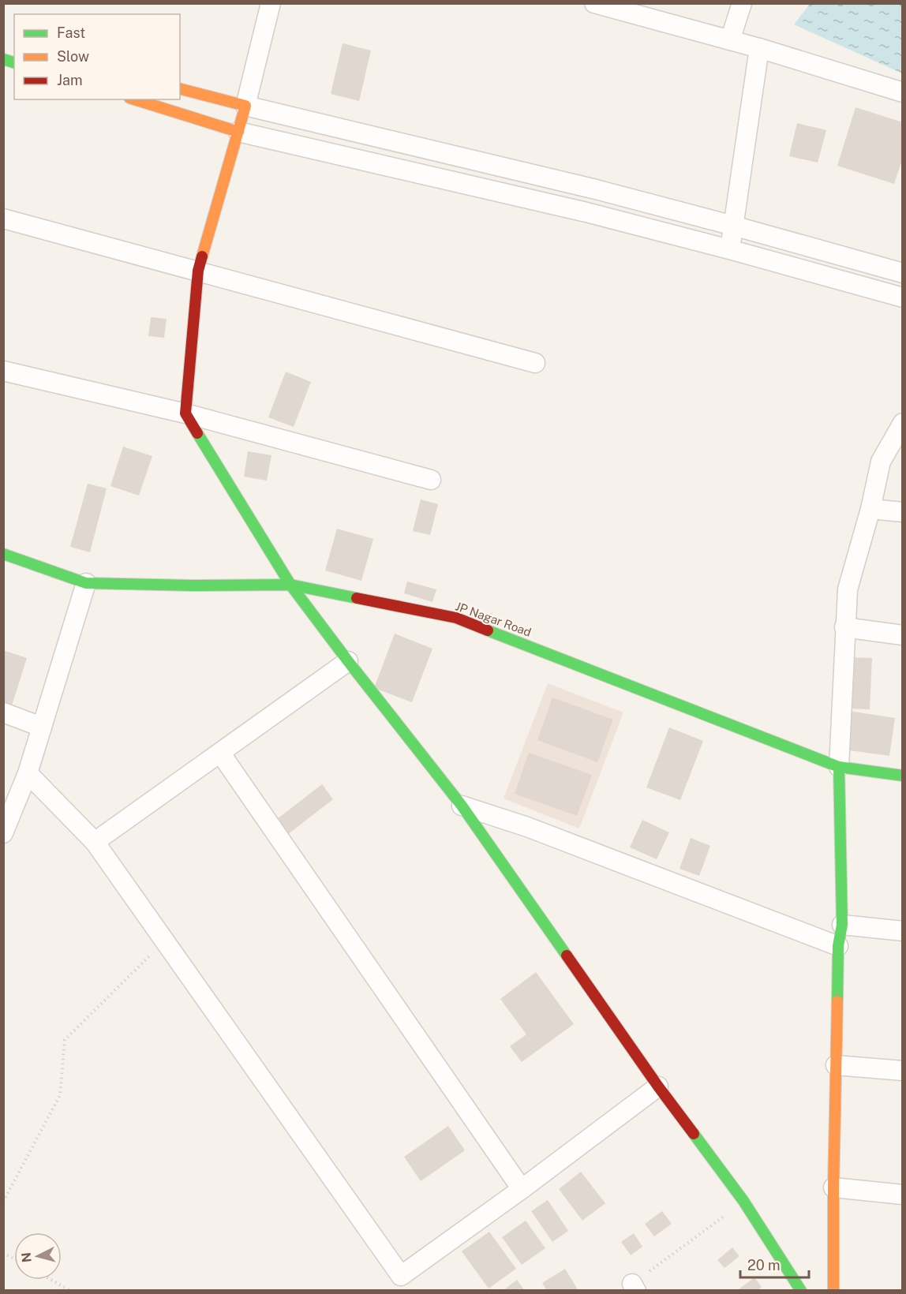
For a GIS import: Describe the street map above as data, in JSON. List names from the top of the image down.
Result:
{
  "streets": {
    "street": ["JP Nagar Road"]
  },
  "legend": ["Fast", "Slow", "Jam"],
  "scale_bar": "20 m",
  "north": "left"
}
